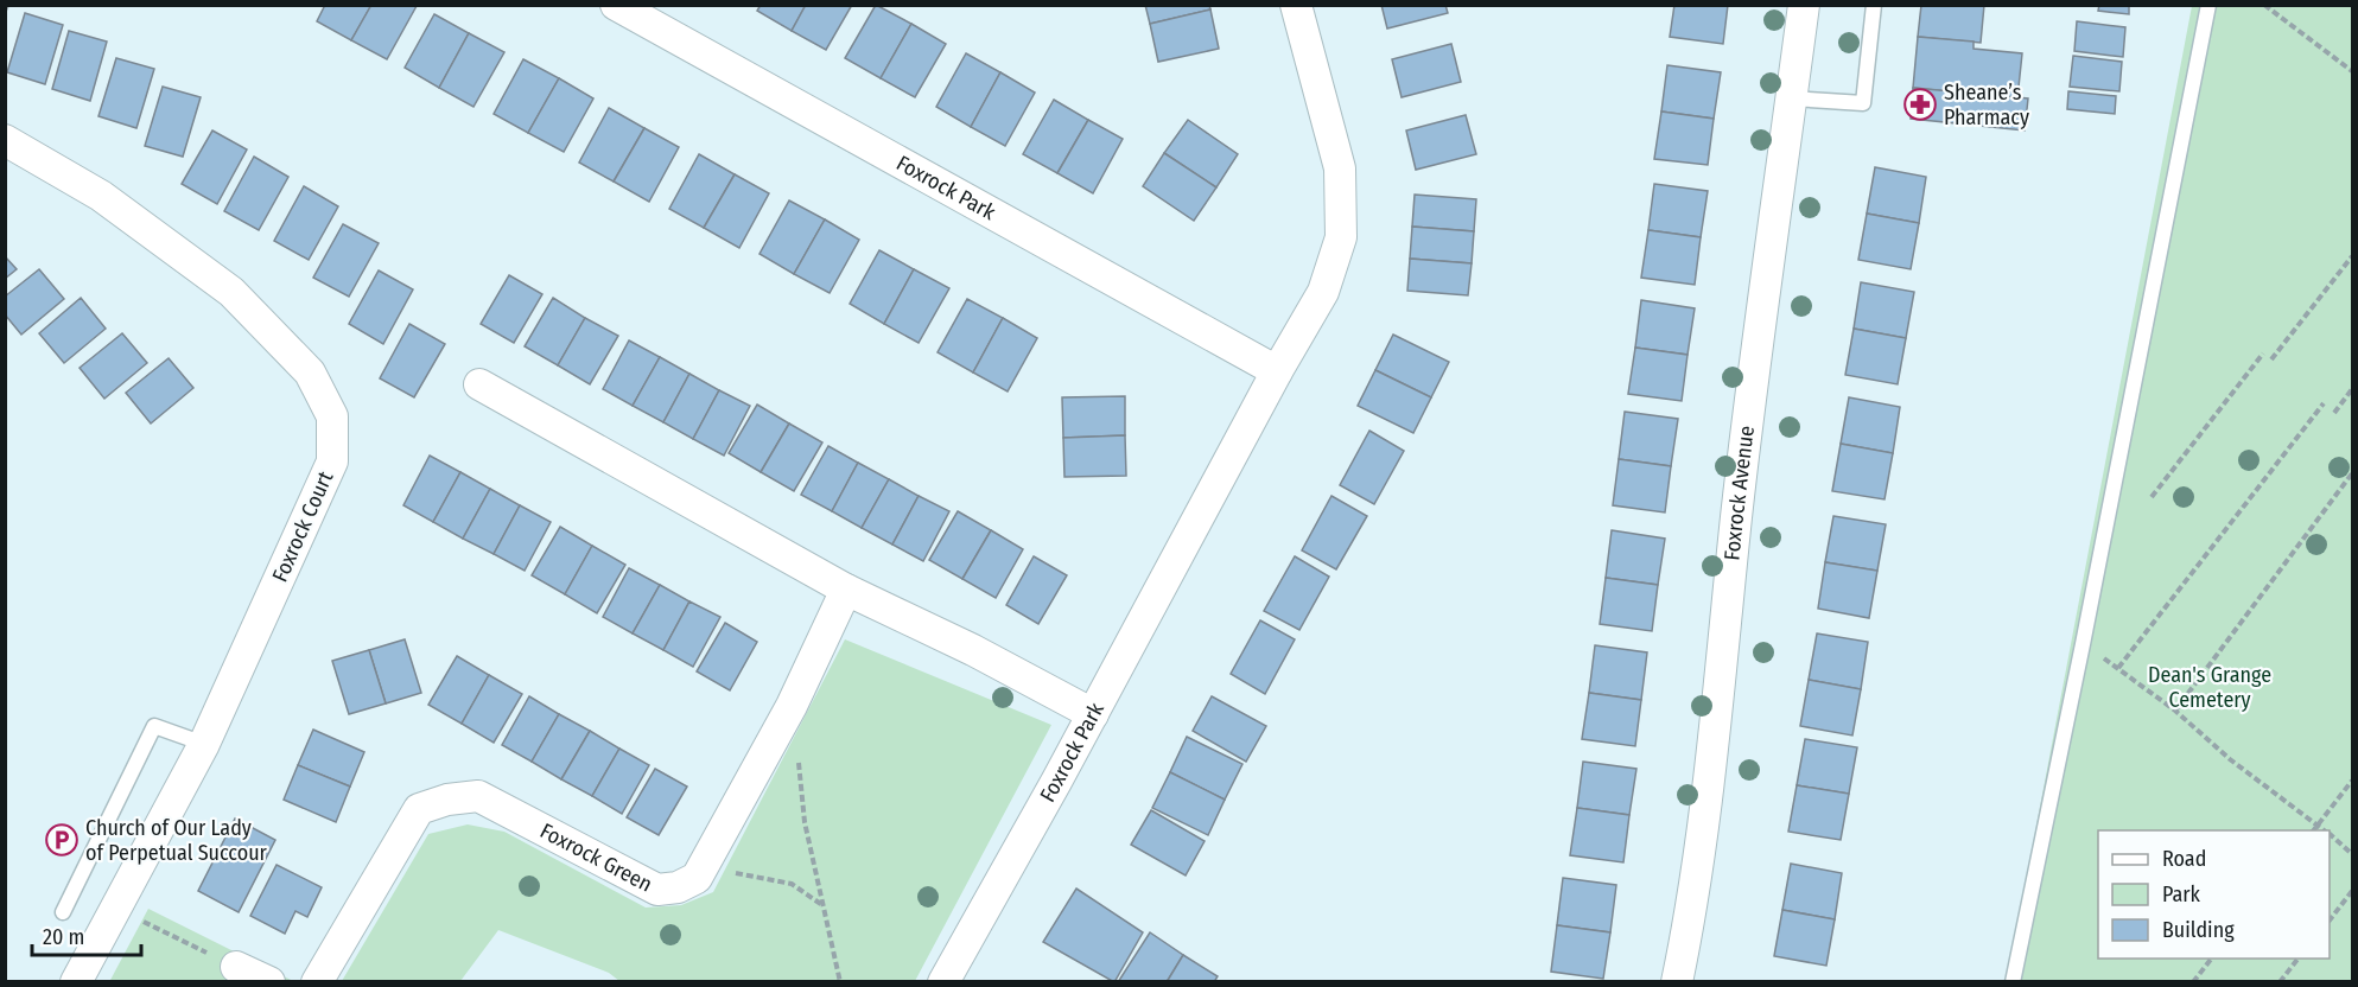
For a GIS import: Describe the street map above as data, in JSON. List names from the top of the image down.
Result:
{
  "streets": {
    "street": [
      "Foxrock Park",
      "Foxrock Avenue",
      "Foxrock Court",
      "Foxrock Green"
    ]
  },
  "parks": ["Dean's Grange Cemetery"],
  "places": {
    "pharmacy": ["Sheane’s Pharmacy"],
    "parking": ["Church of Our Lady of Perpetual Succour"]
  },
  "legend": ["Road", "Park", "Building"],
  "scale_bar": "20 m"
}
